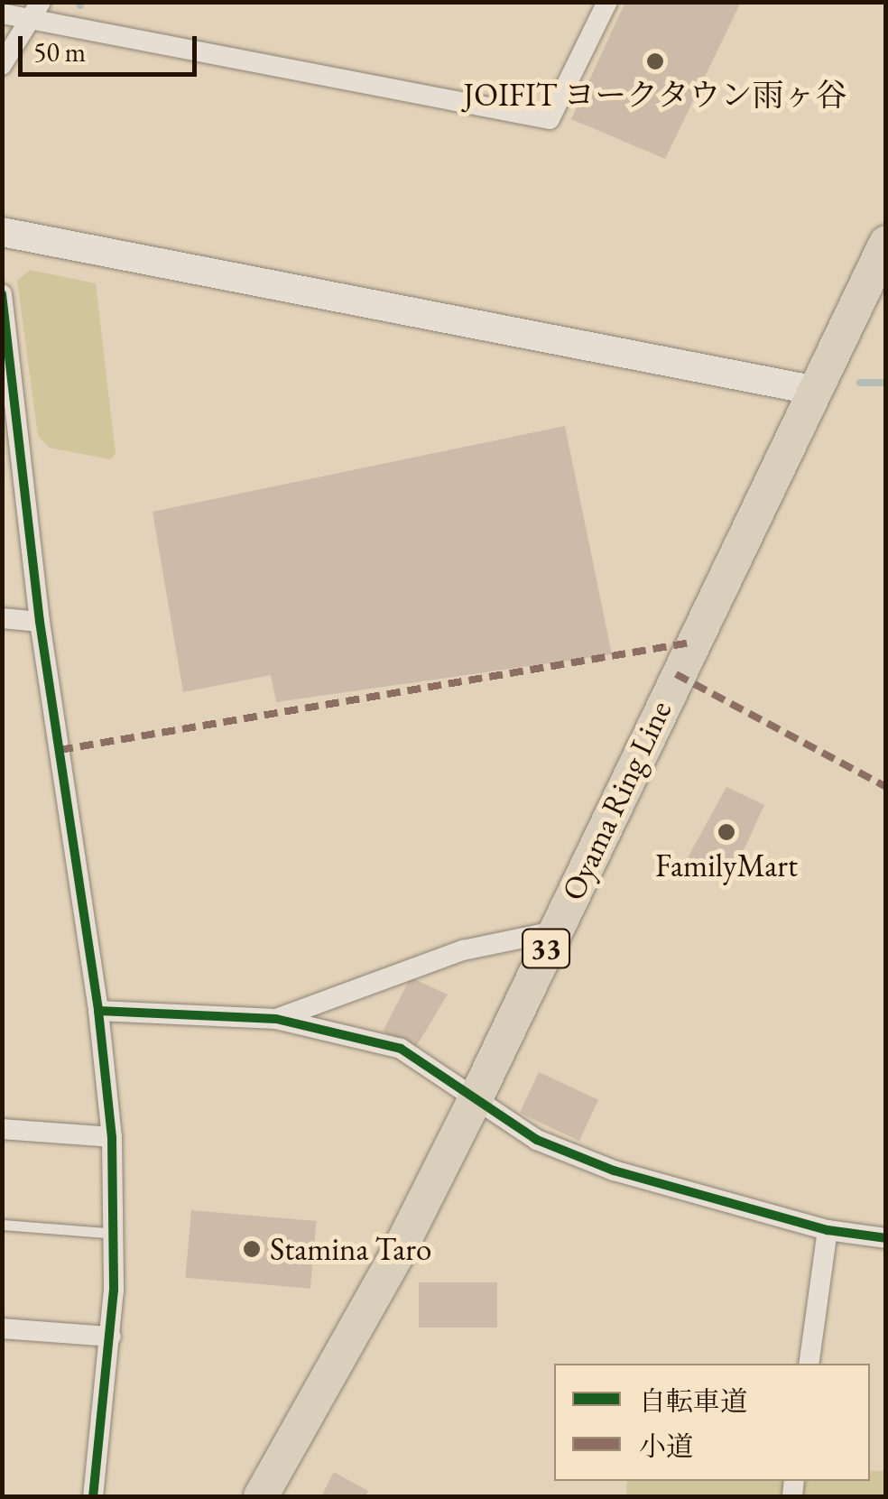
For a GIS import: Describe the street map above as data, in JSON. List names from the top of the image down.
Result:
{
  "streets": {
    "main road": ["Oyama Ring Line", "33"]
  },
  "places": ["JOIFIT ヨークタウン雨ヶ谷", "FamilyMart", "Stamina Taro"],
  "legend": ["自転車道", "小道"],
  "scale_bar": "50 m"
}
